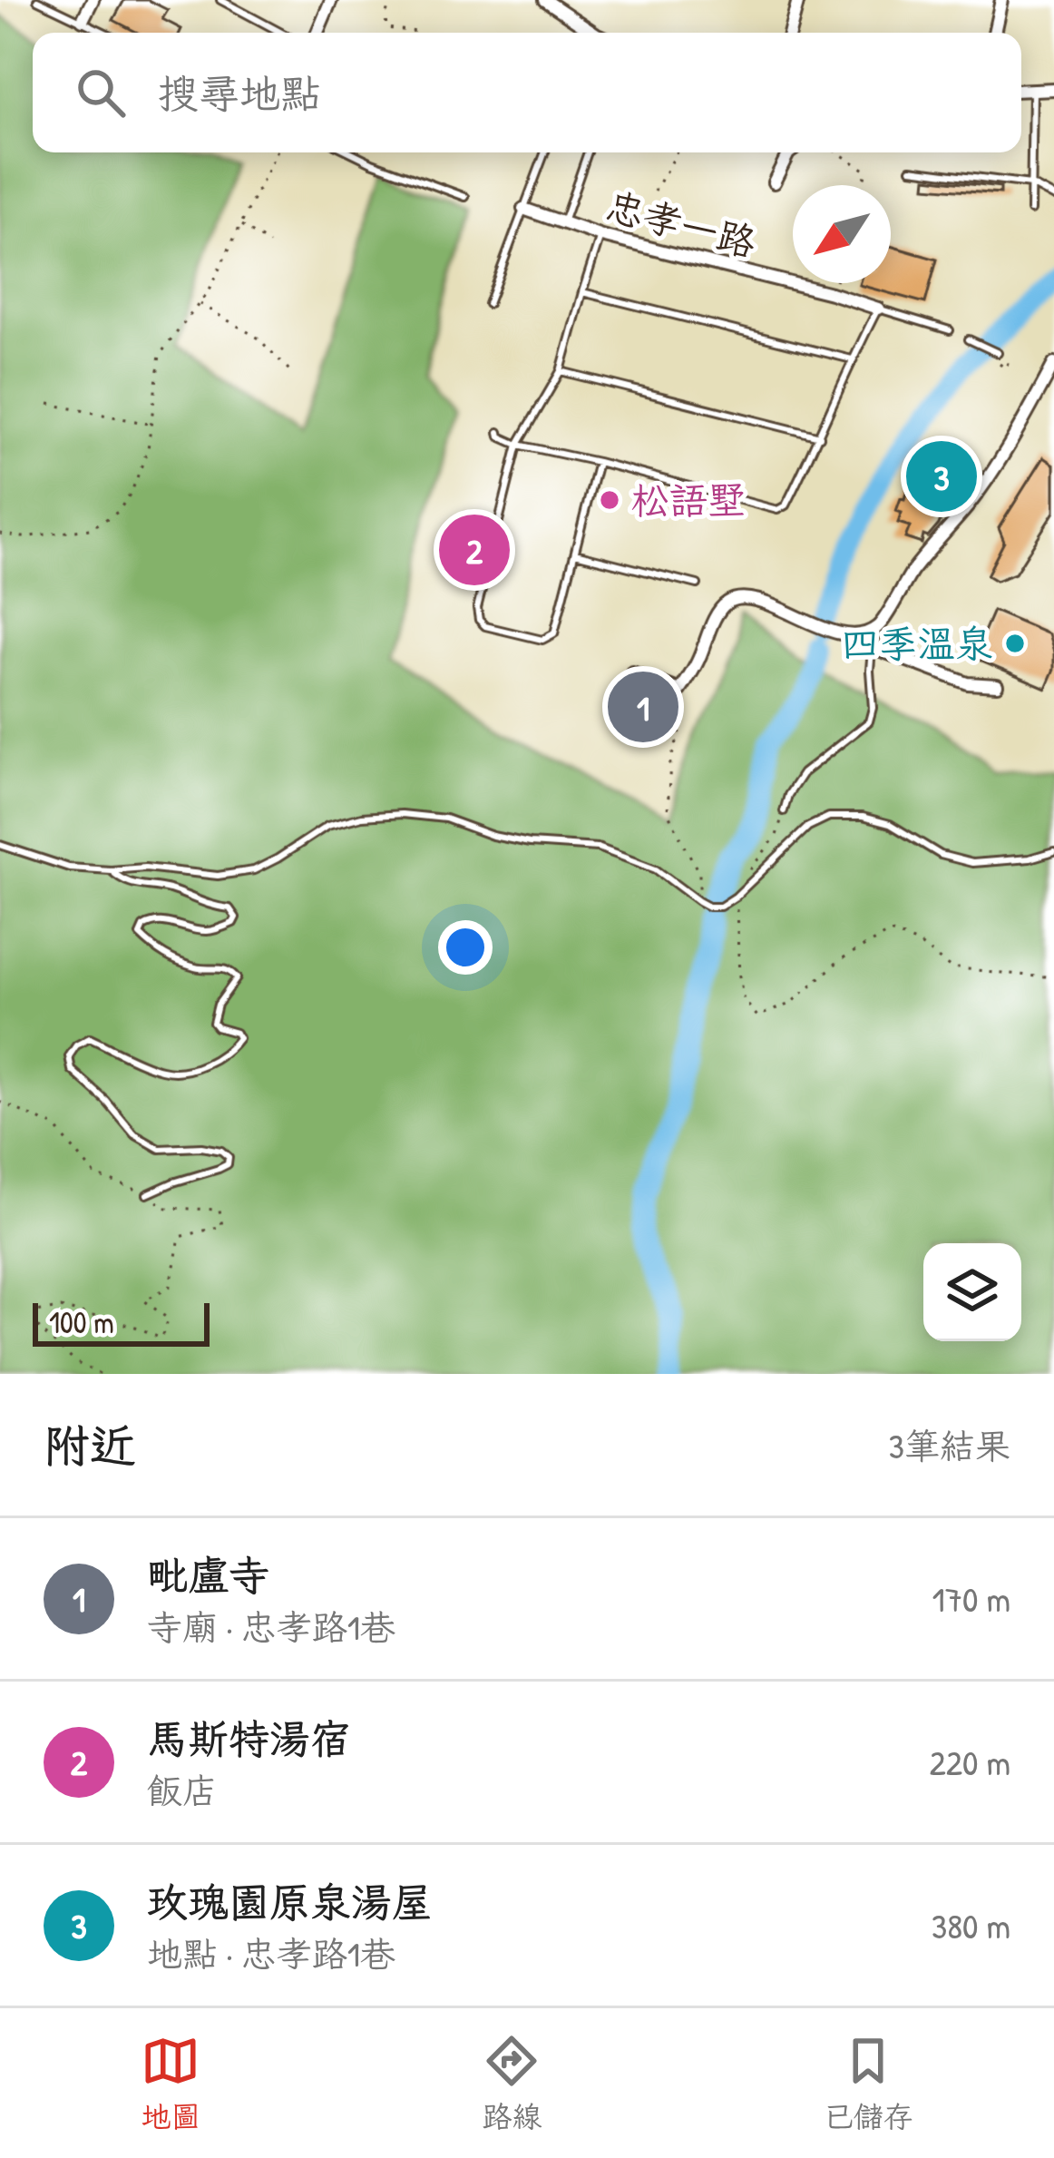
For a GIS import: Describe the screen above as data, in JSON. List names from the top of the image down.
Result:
{
  "streets": {
    "street": ["忠孝一路"]
  },
  "places": ["松語墅", "四季溫泉"],
  "scale_bar": "100 m",
  "north": "bottom left",
  "page": {
    "search": "搜尋地點",
    "pins": ["3", "2", "1"],
    "scale": "100 m",
    "heading": ["附近", "3筆結果"],
    "list": [
      {
        "mark": "1",
        "name": "毗盧寺",
        "note": "寺廟 · 忠孝路1巷",
        "value": "170 m"
      },
      {
        "mark": "2",
        "name": "馬斯特湯宿",
        "note": "飯店",
        "value": "220 m"
      },
      {
        "mark": "3",
        "name": "玫瑰園原泉湯屋",
        "note": "地點 · 忠孝路1巷",
        "value": "380 m"
      }
    ],
    "nav": ["地圖", "路線", "已儲存"]
  }
}
